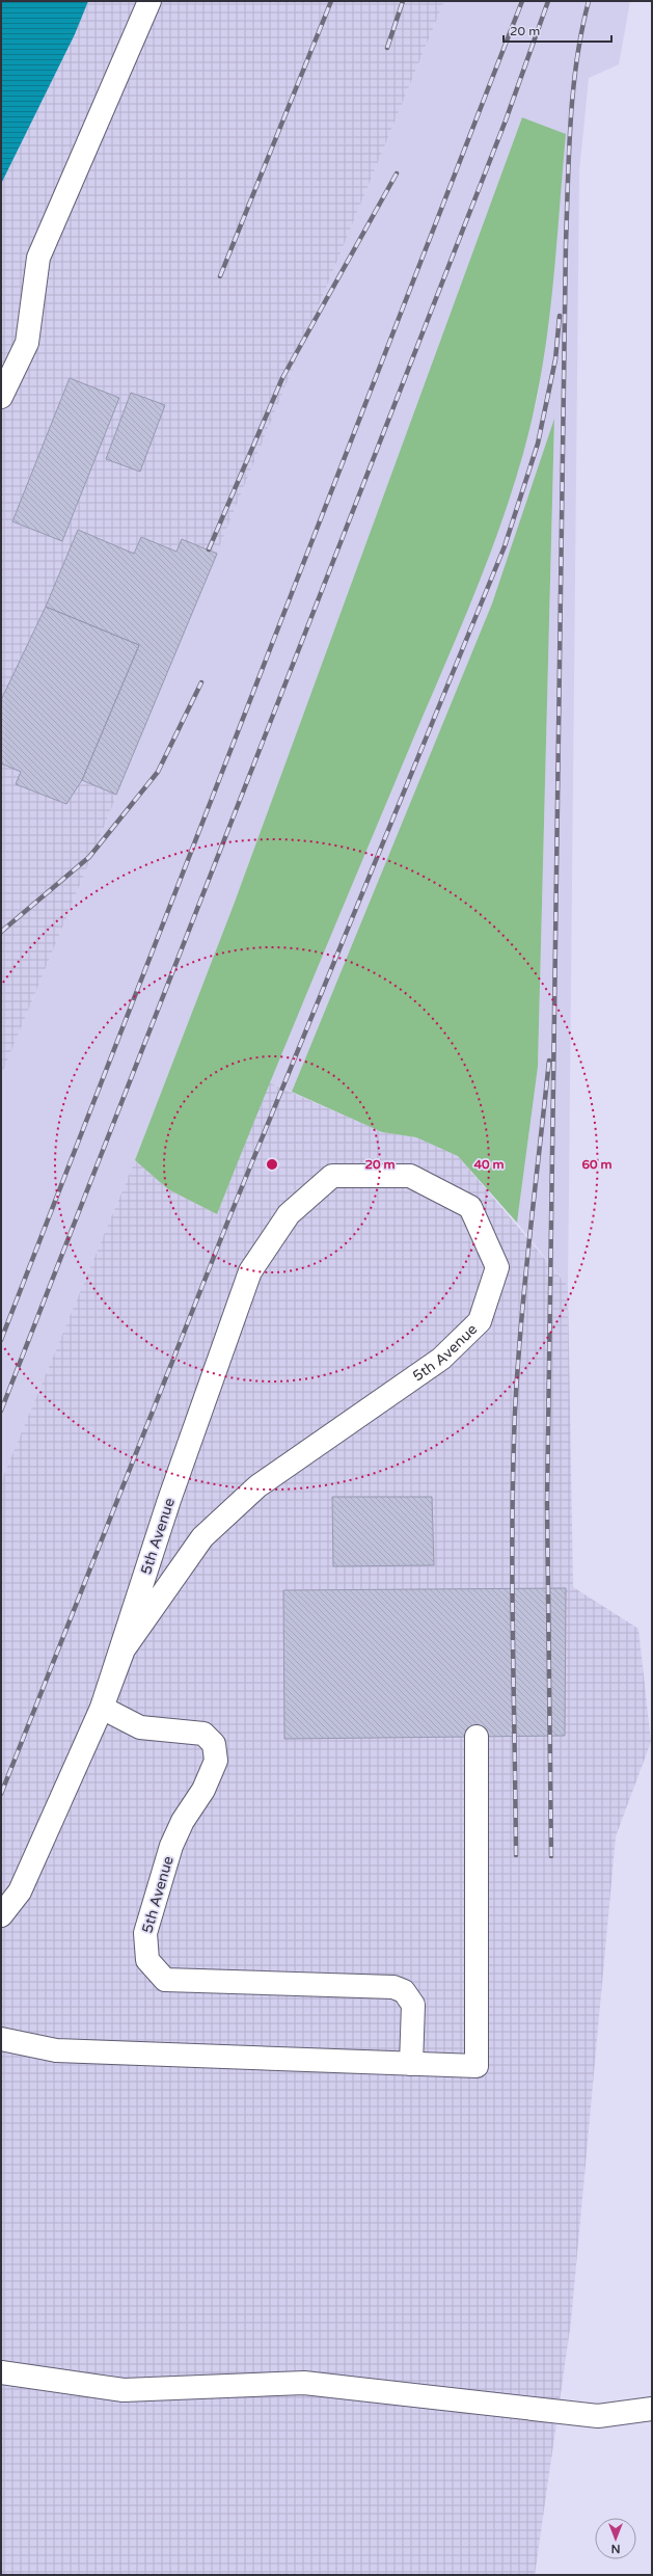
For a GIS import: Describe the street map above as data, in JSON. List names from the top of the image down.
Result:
{
  "streets": {
    "street": ["5th Avenue"]
  },
  "scale_bar": "20 m",
  "north": "bottom",
  "rings": ["20 m", "40 m", "60 m"]
}
